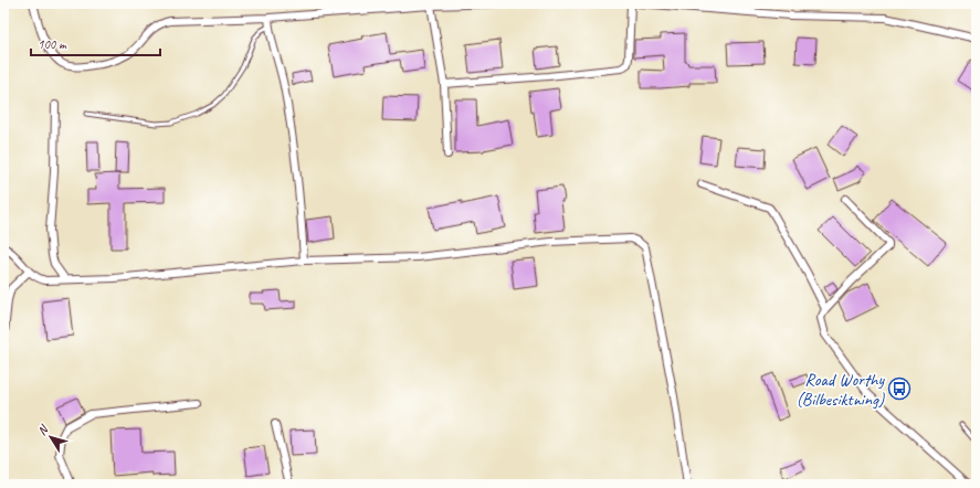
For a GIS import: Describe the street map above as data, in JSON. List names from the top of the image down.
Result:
{
  "places": {
    "bus stop": ["Road Worthy (Bilbesiktning)"]
  },
  "scale_bar": "100 m",
  "north": "top left"
}
